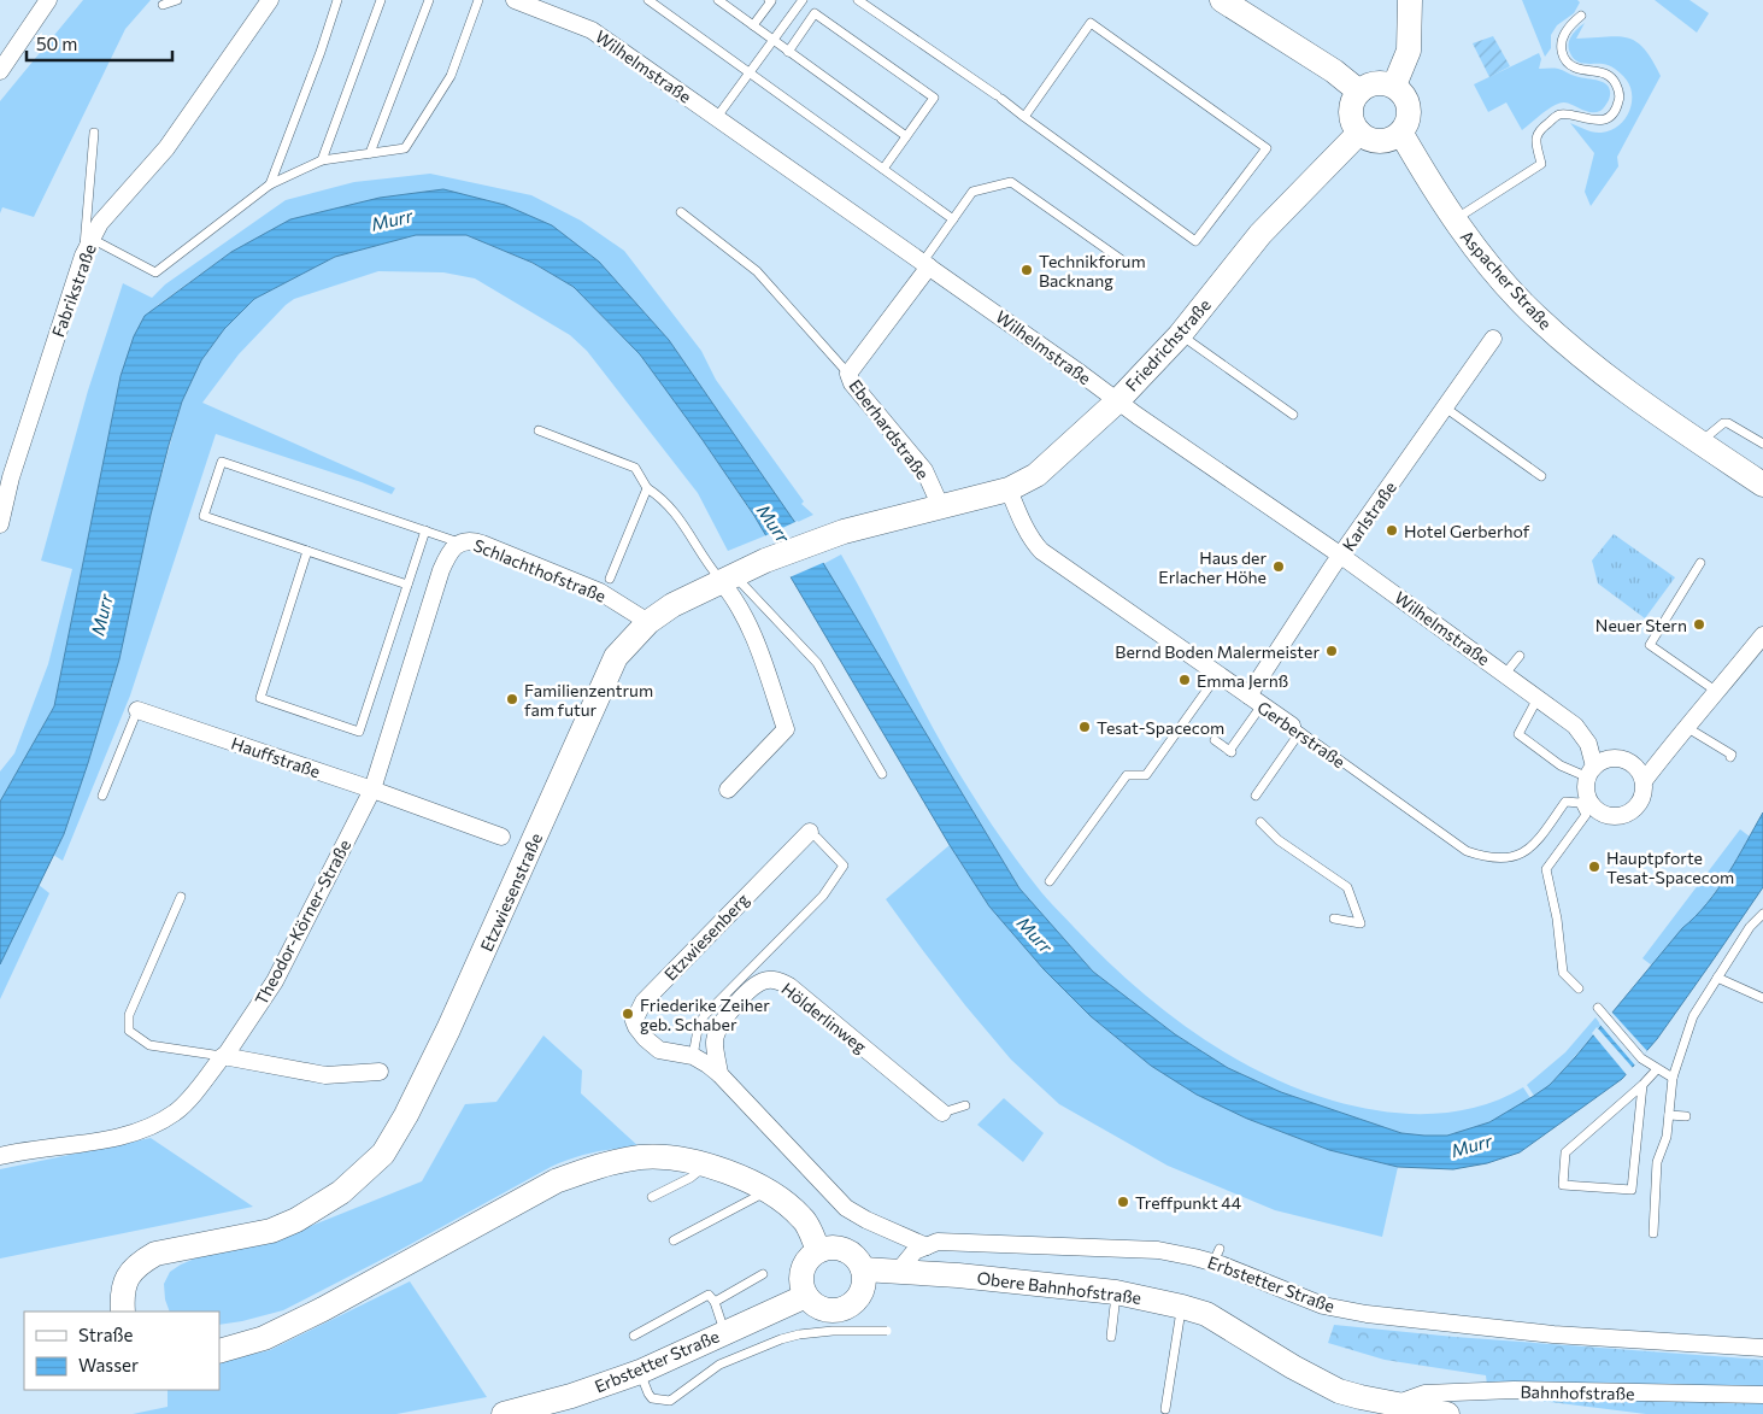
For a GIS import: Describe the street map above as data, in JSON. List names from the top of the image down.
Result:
{
  "streets": {
    "street": [
      "Wilhelmstraße",
      "Aspacher Straße",
      "Fabrikstraße",
      "Friedrichstraße",
      "Eberhardstraße",
      "Karlstraße",
      "Schlachthofstraße",
      "Gerberstraße",
      "Hauffstraße",
      "Etzwiesenstraße",
      "Theodor-Körner-Straße",
      "Etzwiesenberg",
      "Hölderlinweg",
      "Erbstetter Straße",
      "Obere Bahnhofstraße",
      "Bahnhofstraße"
    ]
  },
  "crossings": [
    ["Wilhelmstraße", "Friedrichstraße"],
    ["Wilhelmstraße", "Eberhardstraße"],
    ["Wilhelmstraße", "Karlstraße"],
    ["Wilhelmstraße", "Gerberstraße"],
    ["Aspacher Straße", "Friedrichstraße"],
    ["Friedrichstraße", "Eberhardstraße"],
    ["Friedrichstraße", "Gerberstraße"],
    ["Friedrichstraße", "Etzwiesenstraße"],
    ["Eberhardstraße", "Etzwiesenstraße"],
    ["Karlstraße", "Gerberstraße"],
    ["Schlachthofstraße", "Etzwiesenstraße"],
    ["Schlachthofstraße", "Theodor-Körner-Straße"],
    ["Hauffstraße", "Theodor-Körner-Straße"],
    ["Etzwiesenberg", "Hölderlinweg"],
    ["Etzwiesenberg", "Erbstetter Straße"],
    ["Obere Bahnhofstraße", "Bahnhofstraße"]
  ],
  "water": ["Murr"],
  "places": [
    "Technikforum Backnang",
    "Hotel Gerberhof",
    "Haus der Erlacher Höhe",
    "Neuer Stern",
    "Bernd Boden Malermeister",
    "Emma Jernß",
    "Familienzentrum fam futur",
    "Tesat-Spacecom",
    "Hauptpforte Tesat-Spacecom",
    "Friederike Zeiher geb. Schaber",
    "Treffpunkt 44"
  ],
  "legend": ["Straße", "Wasser"],
  "scale_bar": "50 m"
}
